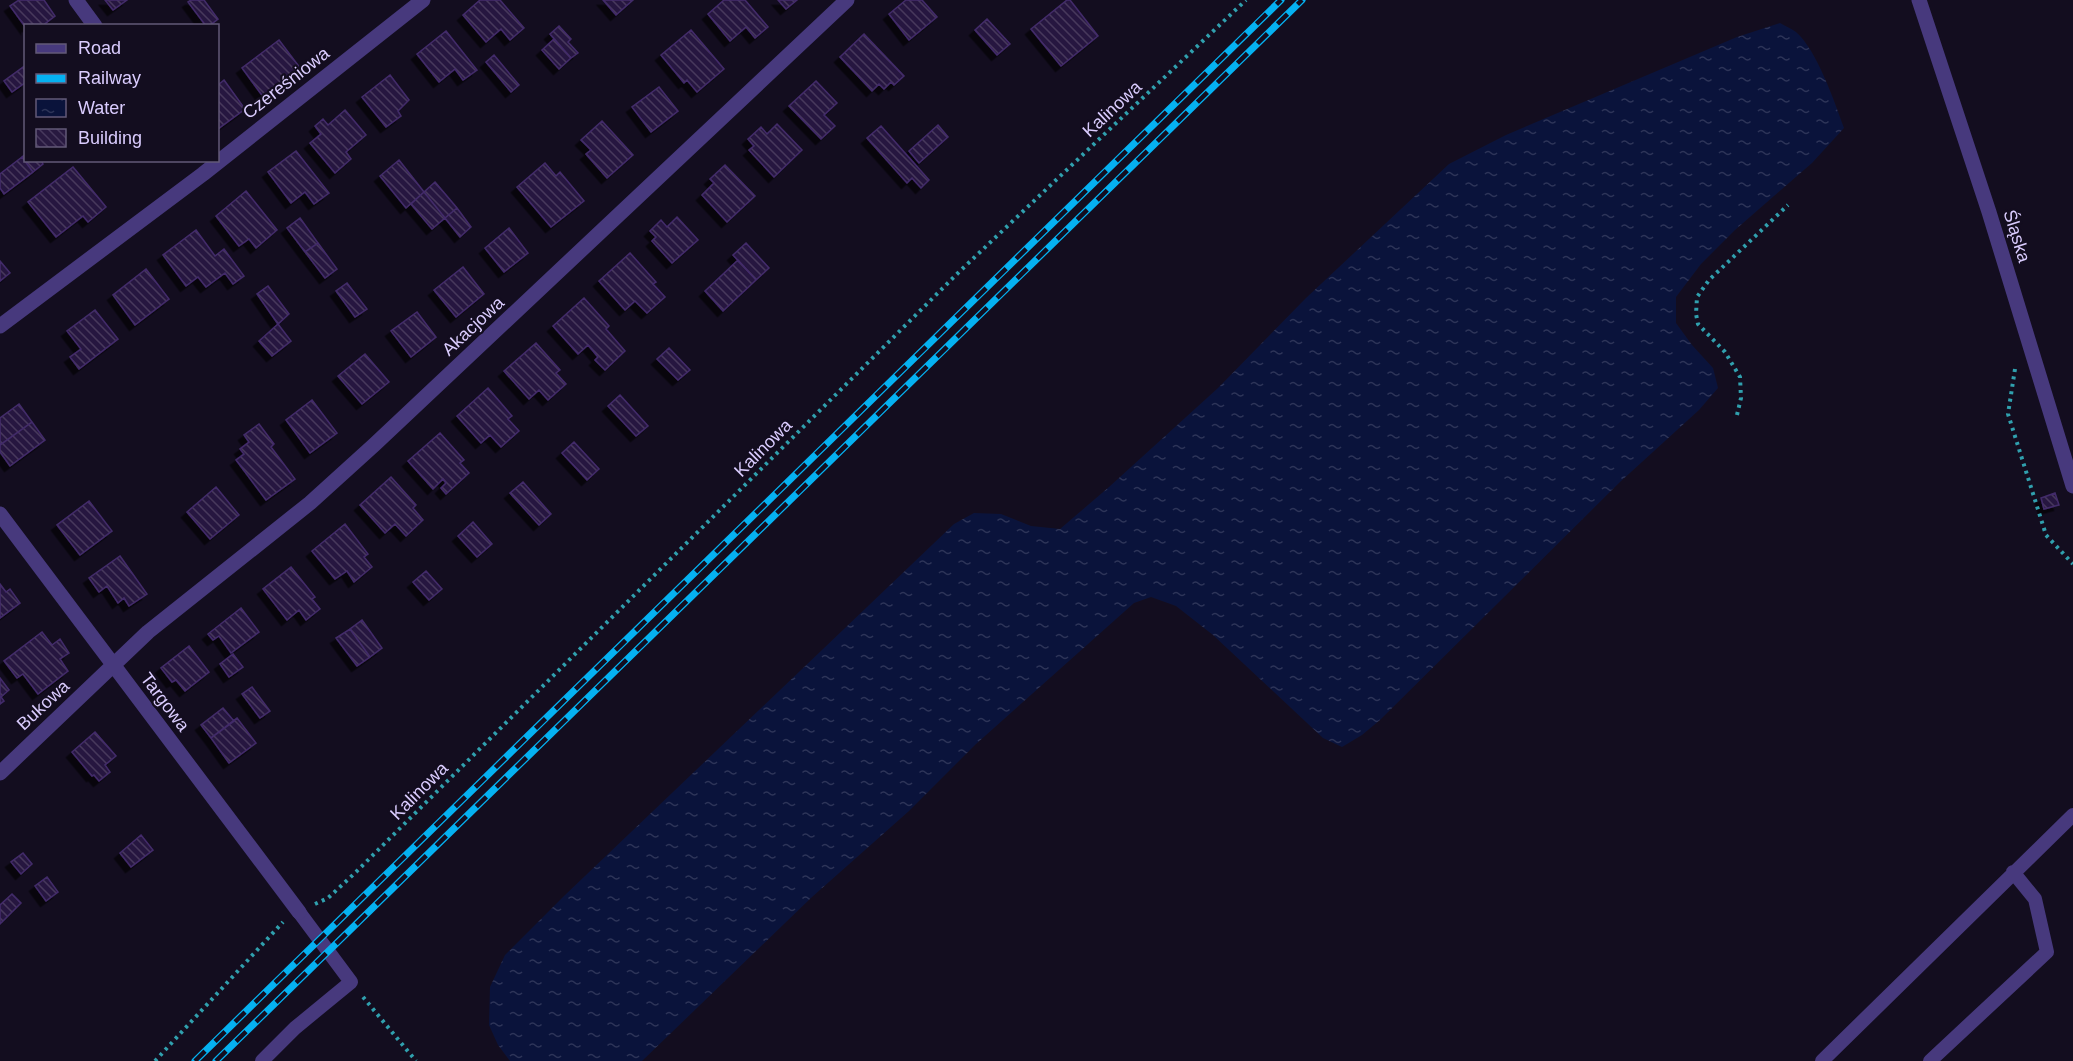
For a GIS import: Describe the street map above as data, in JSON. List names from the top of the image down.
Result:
{
  "streets": {
    "street": [
      "Czereśniowa",
      "Śląska",
      "Akacjowa",
      "Targowa",
      "Bukowa"
    ],
    "path": ["Kalinowa"]
  },
  "crossings": [
    ["Kalinowa", "Targowa"],
    ["Akacjowa", "Targowa"],
    ["Akacjowa", "Bukowa"],
    ["Targowa", "Bukowa"]
  ],
  "legend": [
    "Road",
    "Railway",
    "Water",
    "Building"
  ]
}
